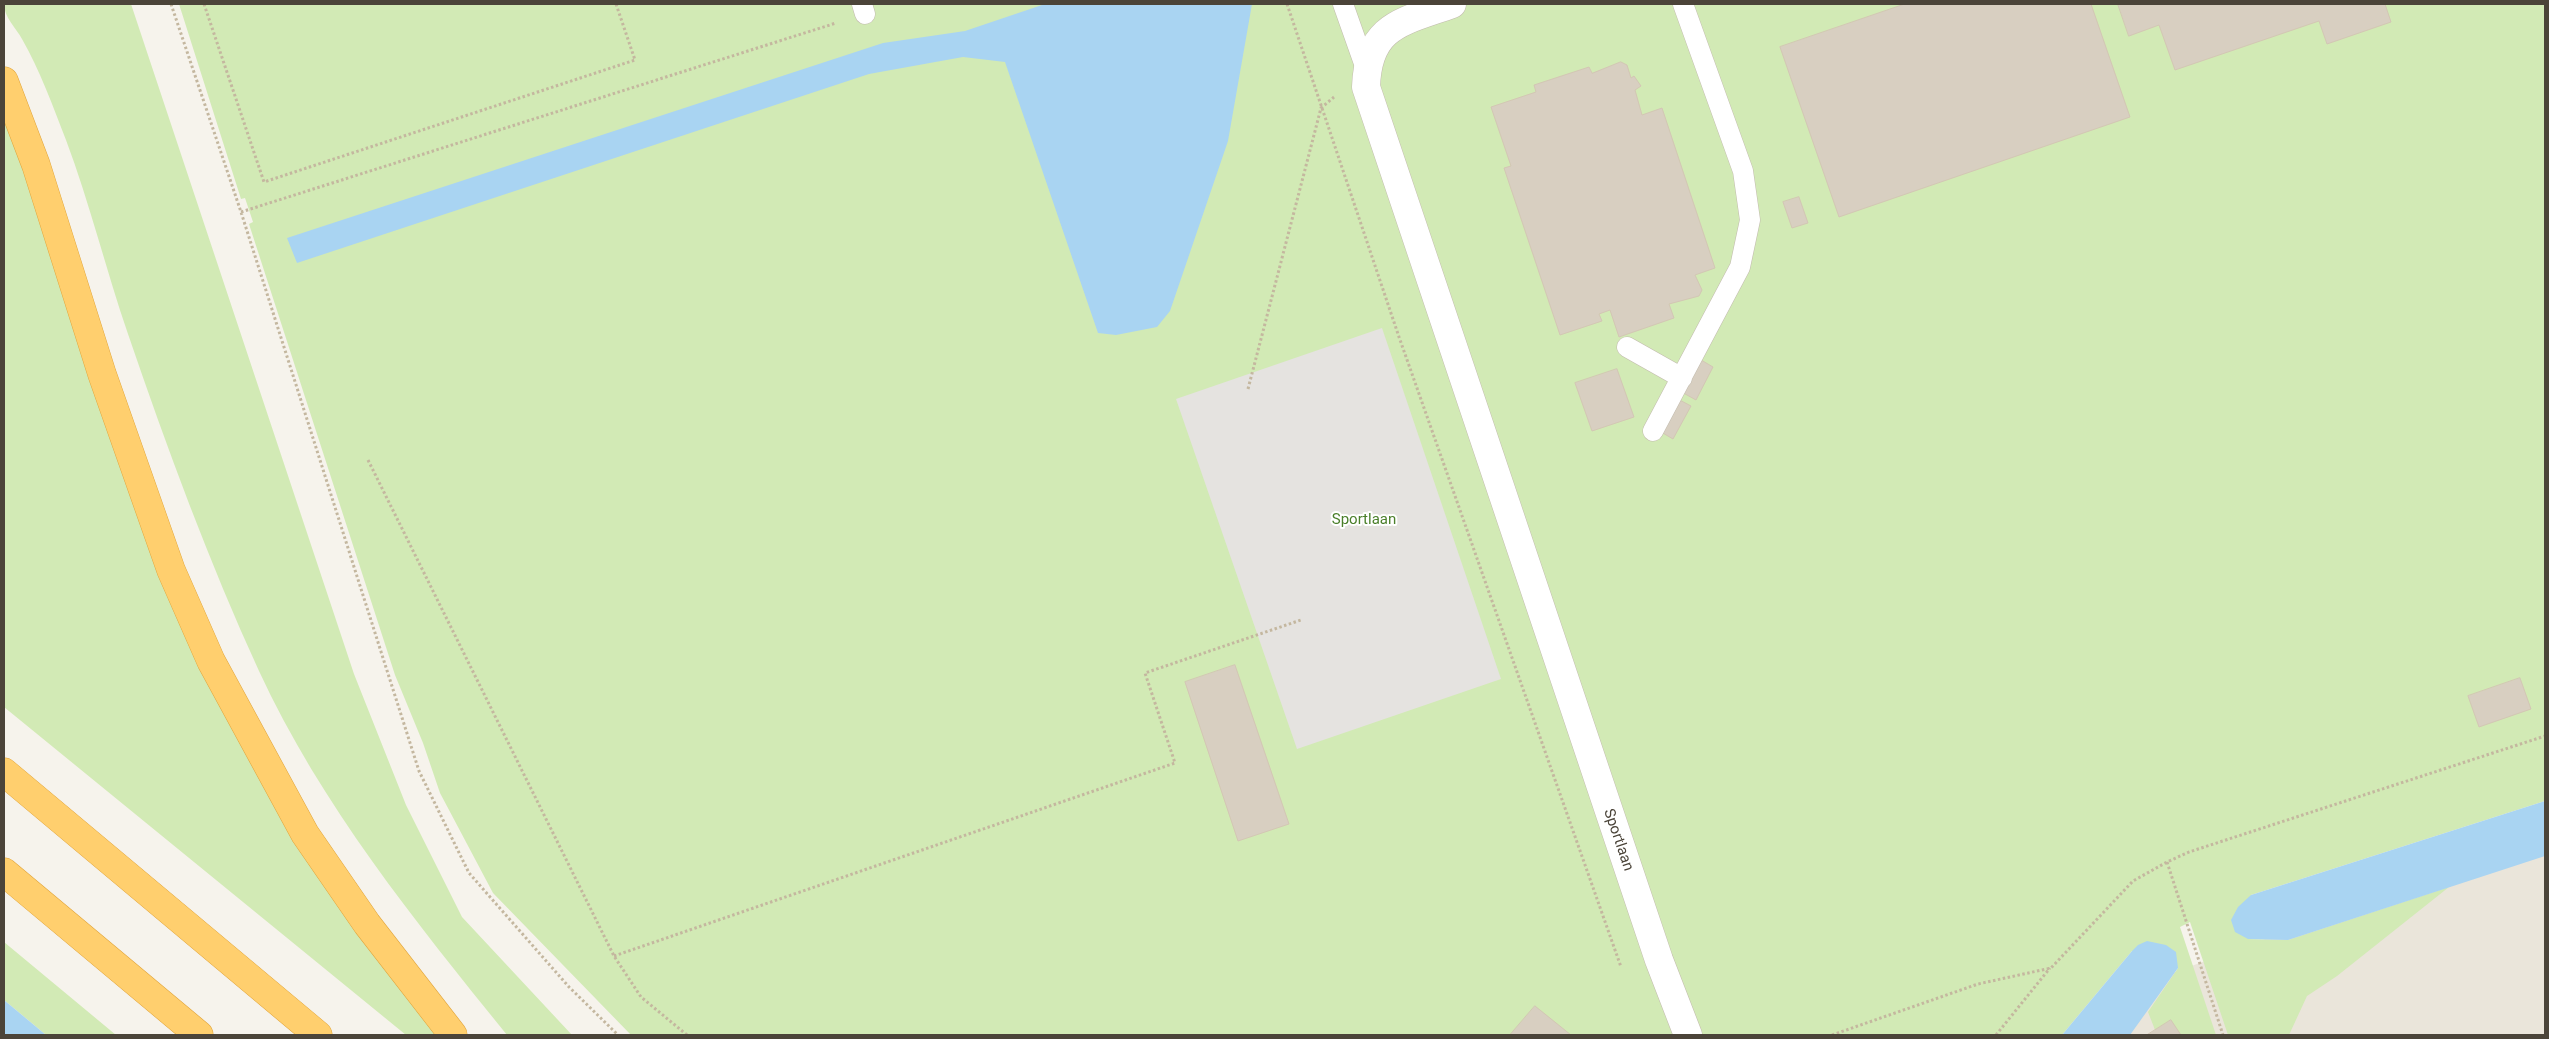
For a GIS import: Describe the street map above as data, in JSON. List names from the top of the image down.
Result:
{
  "streets": {
    "street": ["Sportlaan"]
  },
  "parks": ["Sportlaan"]
}
